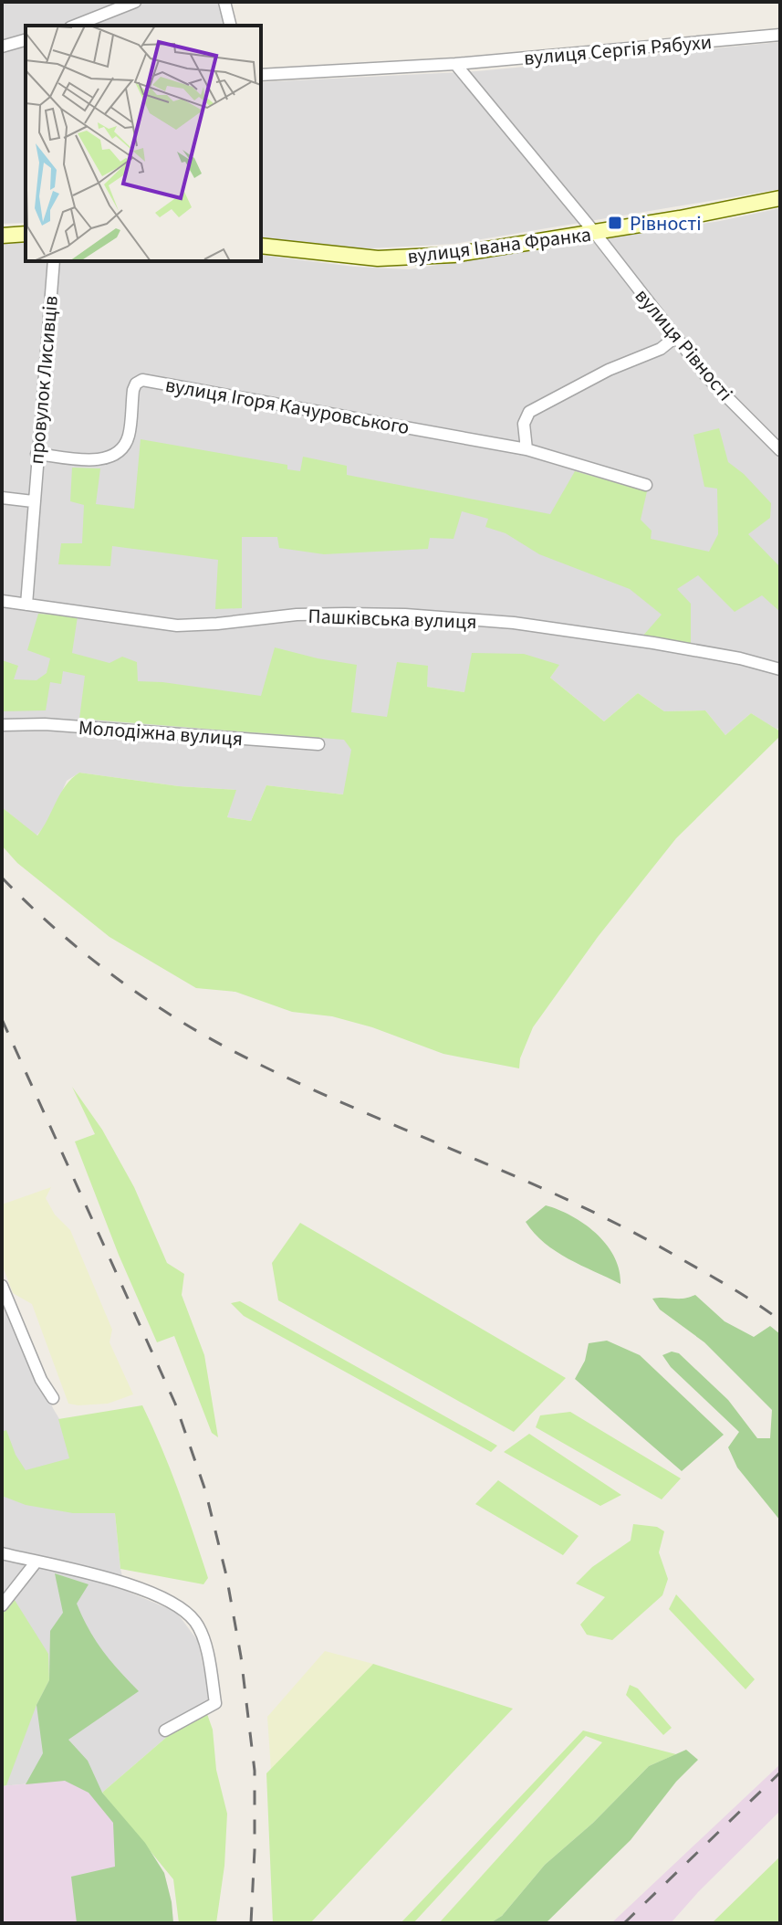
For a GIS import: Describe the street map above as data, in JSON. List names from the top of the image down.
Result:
{
  "streets": {
    "main road": ["вулиця Івана Франка"],
    "street": [
      "вулиця Сергія Рябухи",
      "вулиця Рівності",
      "провулок Лисивців",
      "вулиця Ігоря Качуровського",
      "Пашківська вулиця",
      "Молодіжна вулиця"
    ]
  },
  "crossings": [
    ["вулиця Івана Франка", "вулиця Рівності"],
    ["провулок Лисивців", "вулиця Ігоря Качуровського"],
    ["провулок Лисивців", "Пашківська вулиця"]
  ],
  "places": {
    "transit": ["Рівності"]
  }
}
